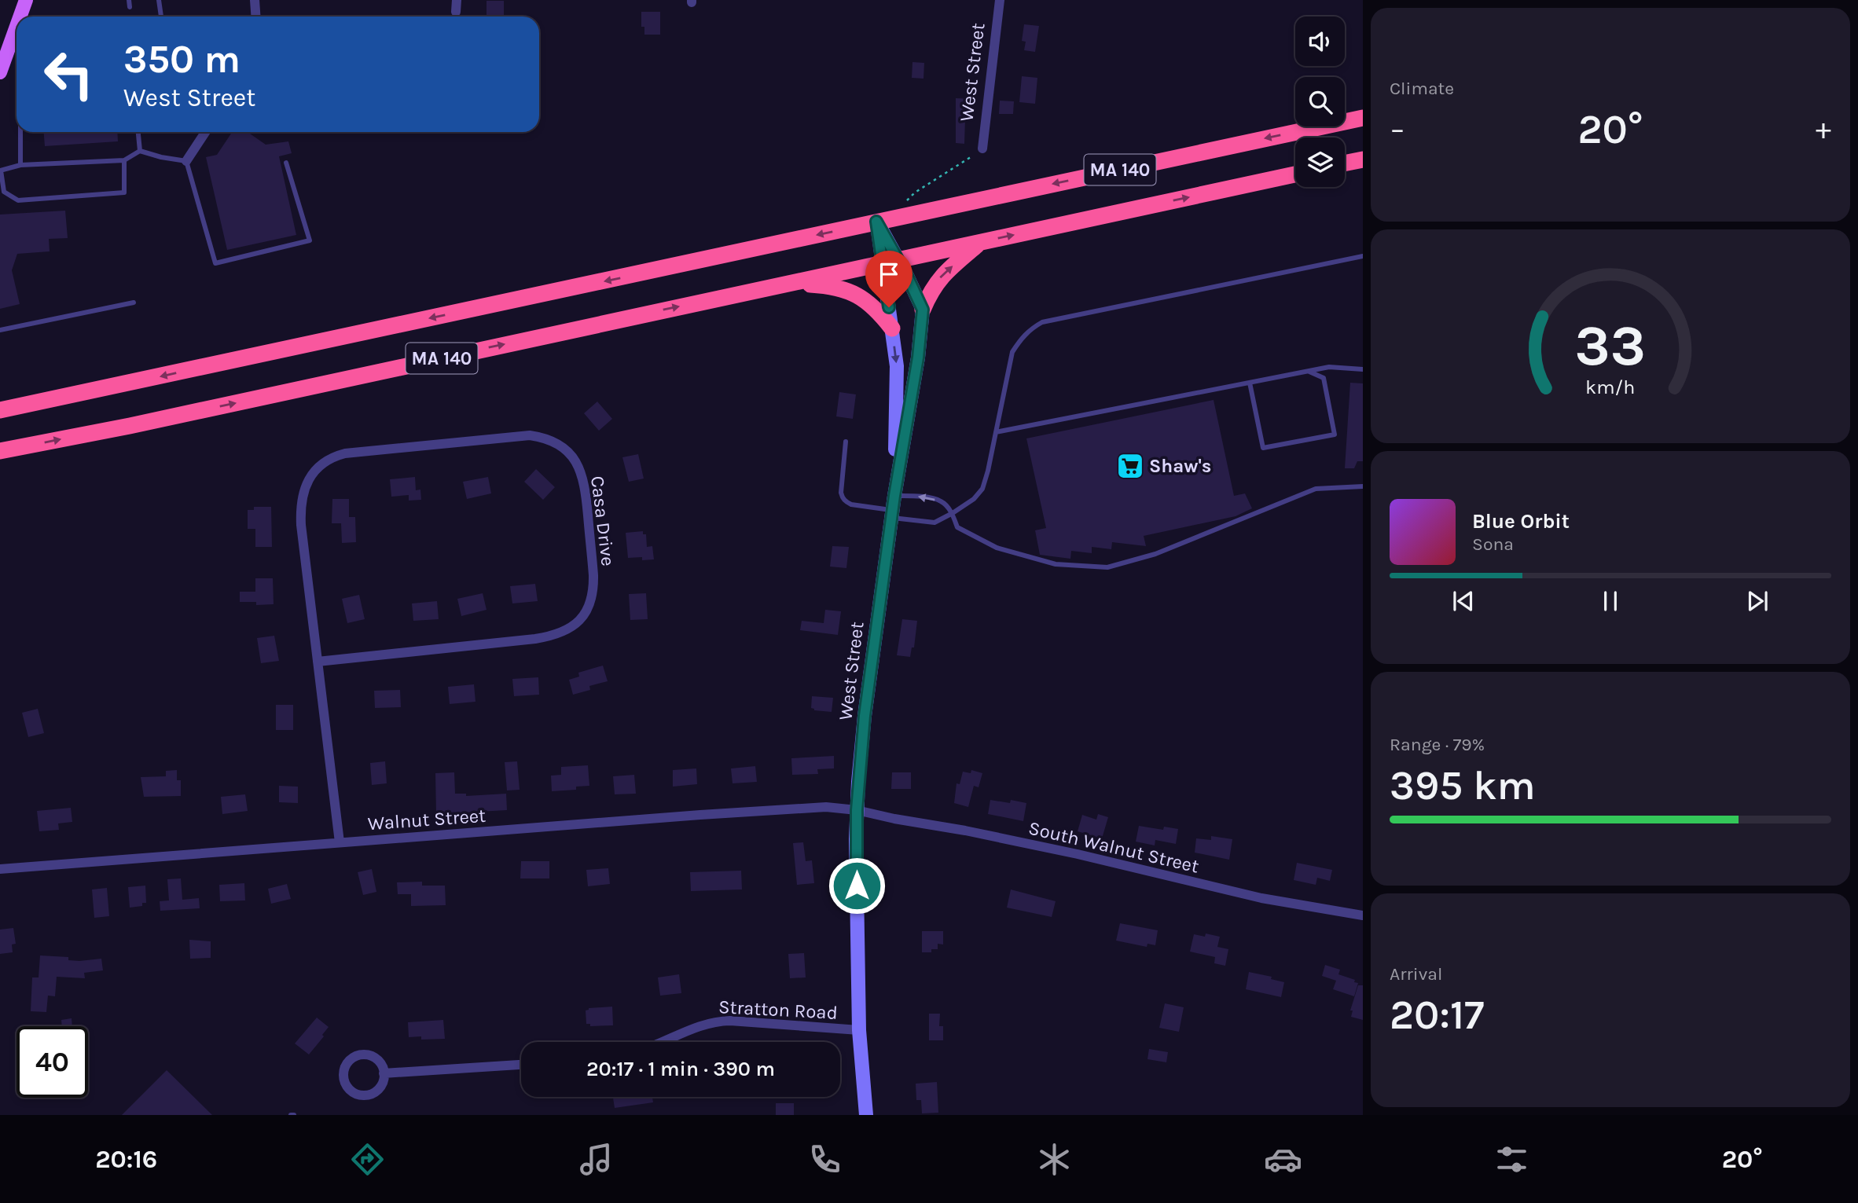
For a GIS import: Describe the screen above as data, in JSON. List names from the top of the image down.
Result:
{
  "streets": {
    "highway": ["MA 140"],
    "street": [
      "West Street",
      "Casa Drive",
      "Walnut Street",
      "South Walnut Street",
      "Stratton Road"
    ]
  },
  "crossings": [
    ["West Street", "MA 140"],
    ["West Street", "Walnut Street"],
    ["West Street", "South Walnut Street"],
    ["West Street", "Stratton Road"],
    ["Casa Drive", "Walnut Street"],
    ["Walnut Street", "South Walnut Street"]
  ],
  "places": {
    "supermarket": ["Shaw's"]
  },
  "page": {
    "tile": [
      "Climate",
      ["Range · 79%", "395 km"],
      ["Arrival", "20:17"]
    ],
    "turn": ["350 m", "West Street"],
    "heat": ["−", "20°", "+"],
    "song": ["Blue Orbit", "Sona"],
    "limit": "40",
    "trip": "20:17 · 1 min · 390 m",
    "tabs": ["20:16", "20°"],
    "gauge": ["33", "km/h"]
  }
}
